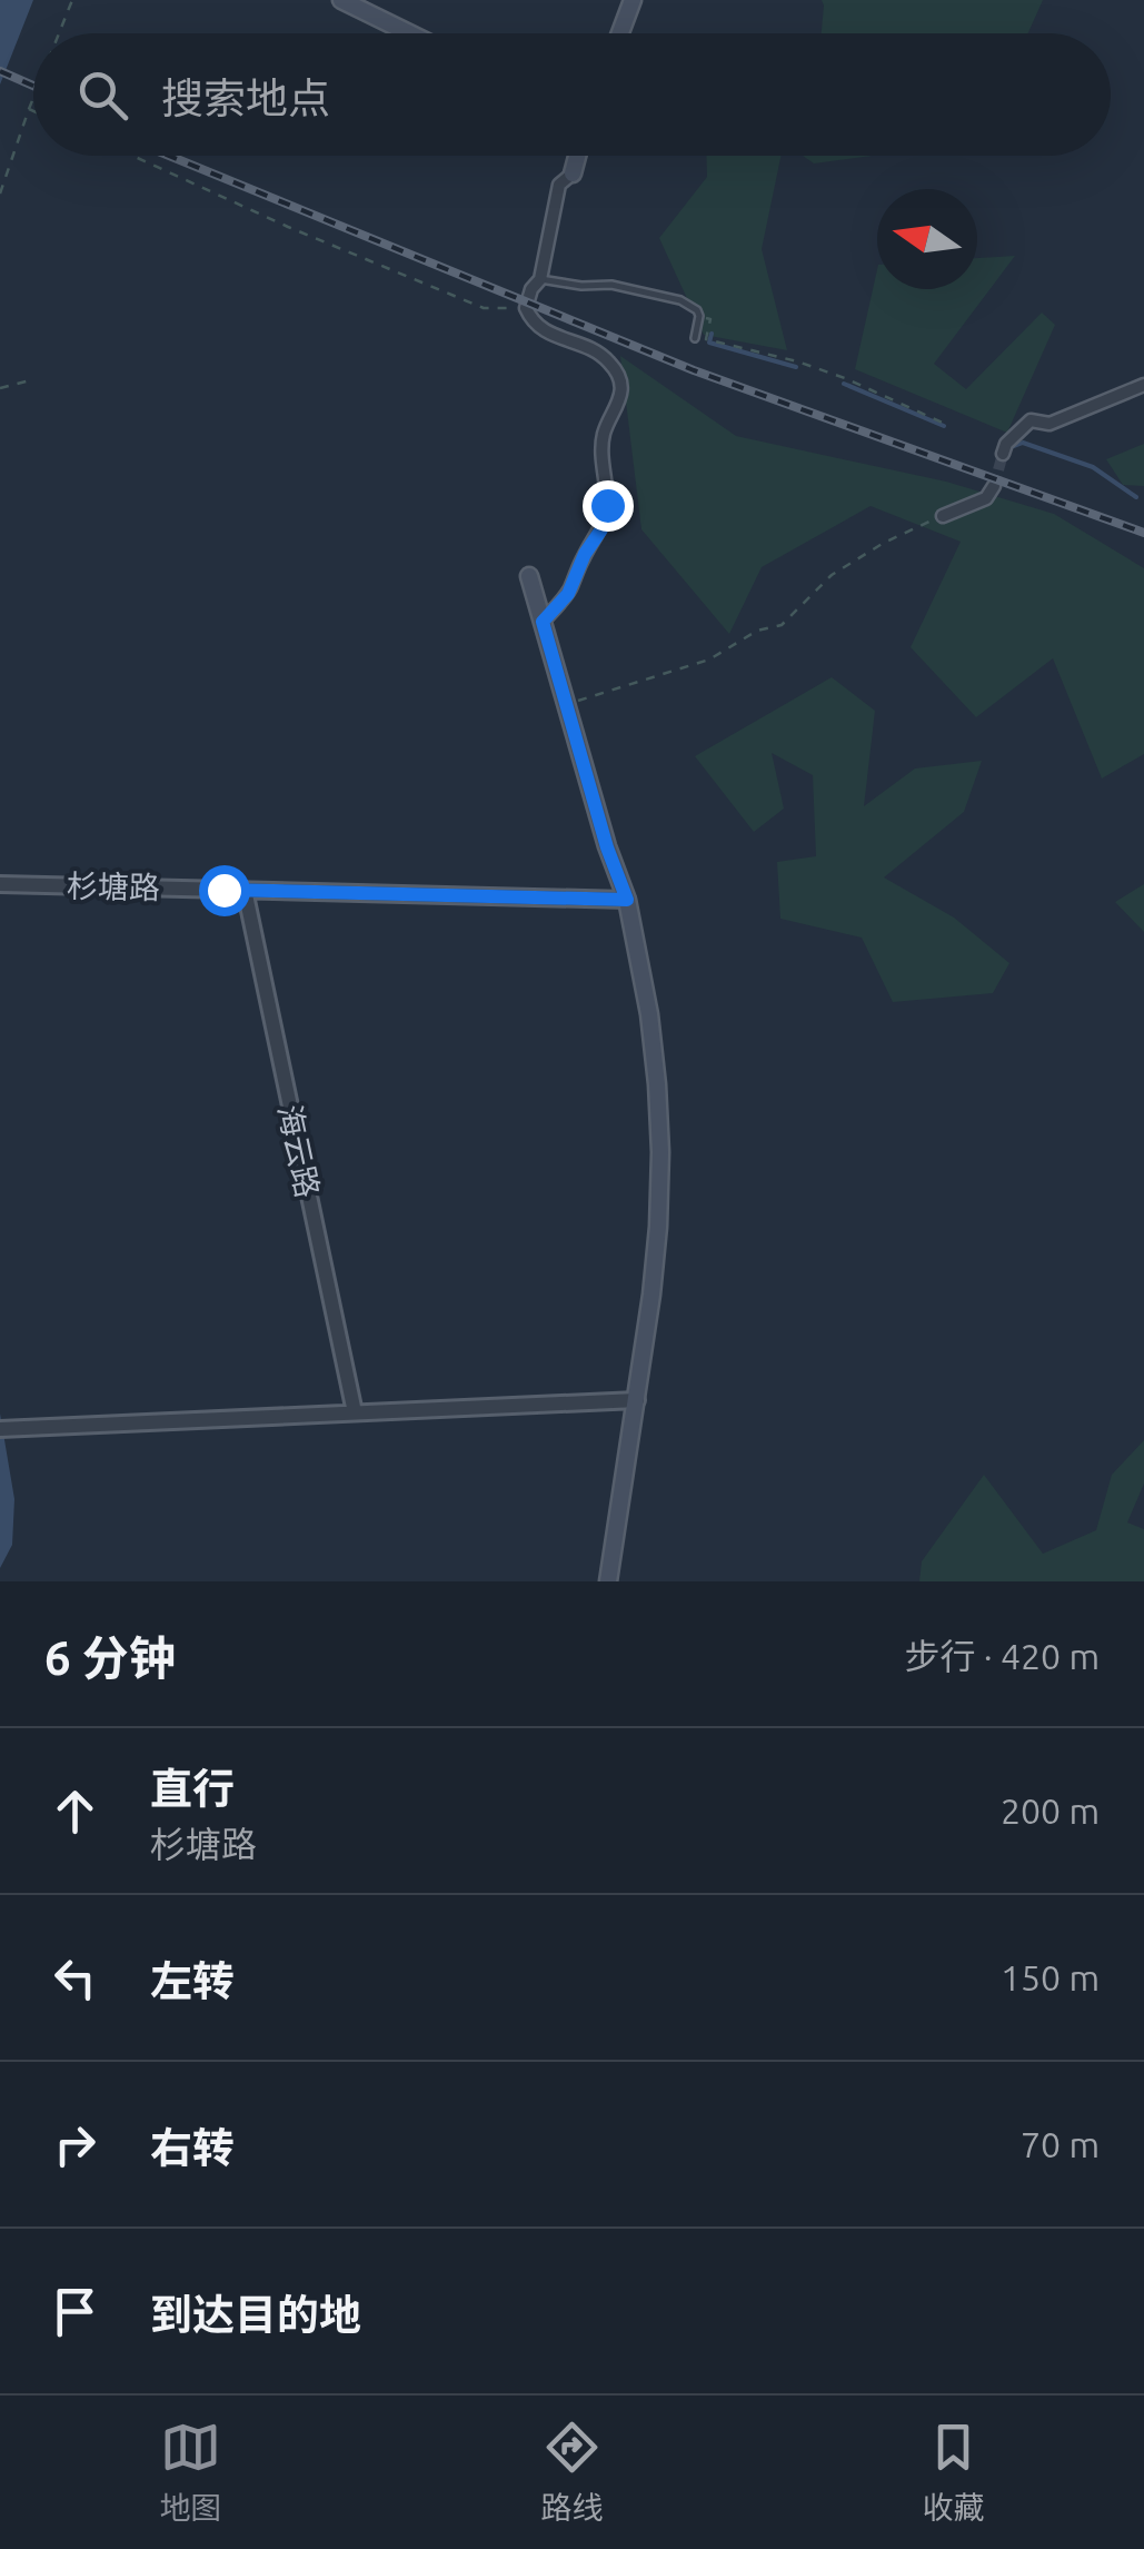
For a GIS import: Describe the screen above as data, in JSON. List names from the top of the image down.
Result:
{
  "streets": {
    "street": ["杉塘路", "海云路"]
  },
  "crossings": [
    ["杉塘路", "海云路"]
  ],
  "north": "left",
  "page": {
    "search": "搜索地点",
    "heading": ["6 分钟", "步行 · 420 m"],
    "list": [
      ["直行", "杉塘路", "200 m"],
      ["左转", "150 m"],
      ["右转", "70 m"],
      "到达目的地"
    ],
    "nav": ["地图", "路线", "收藏"]
  }
}
